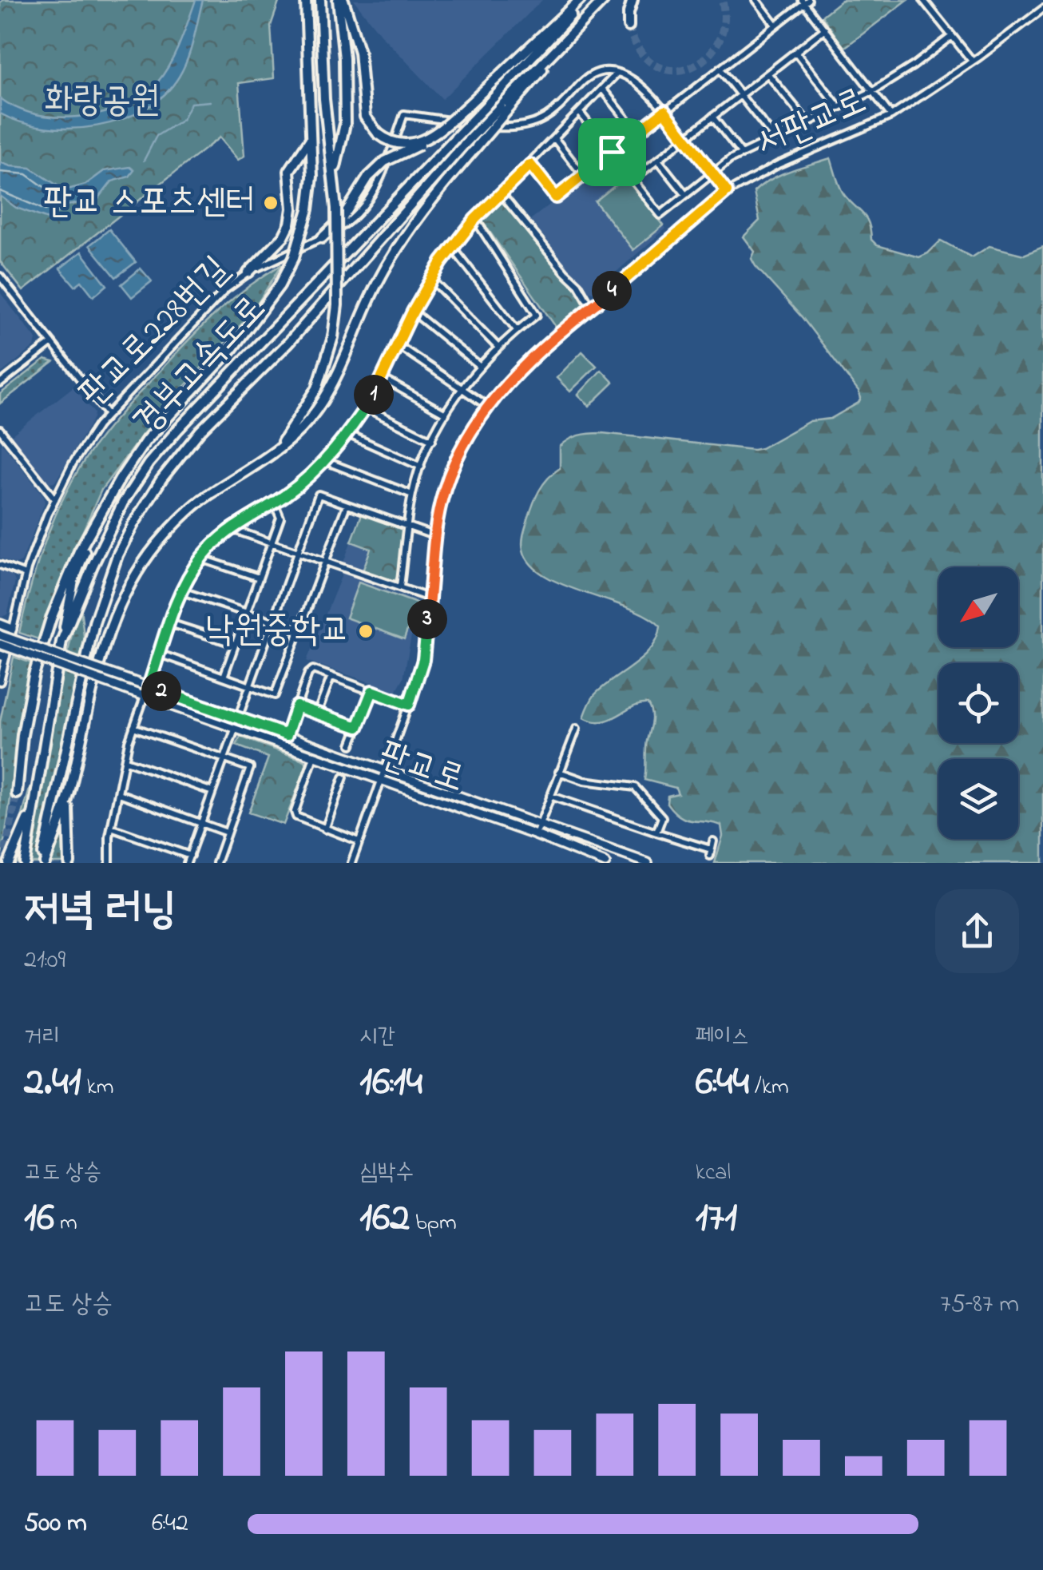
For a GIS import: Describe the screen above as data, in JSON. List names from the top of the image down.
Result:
{
  "streets": {
    "highway": ["경부고속도로"],
    "main road": ["판교로"],
    "street": ["서판교로", "판교로228번길"]
  },
  "crossings": [
    ["서판교로", "판교로"],
    ["판교로228번길", "판교로"]
  ],
  "parks": ["화랑공원"],
  "places": ["판교 스포츠센터", "낙원중학교"],
  "north": "bottom left",
  "page": {
    "pins": [
      "4",
      "1",
      "3",
      "2"
    ],
    "heading": ["저녁 러닝", "21:09"],
    "stats": [
      ["거리", "2.41 km"],
      ["시간", "16:14"],
      ["페이스", "6:44 /km"],
      ["고도 상승", "16 m"],
      ["심박수", "162 bpm"],
      ["kcal", "171"]
    ],
    "chart": ["고도 상승", "75–87 m"],
    "list": [
      {
        "name": "500 m",
        "note": "6:42"
      }
    ]
  }
}
